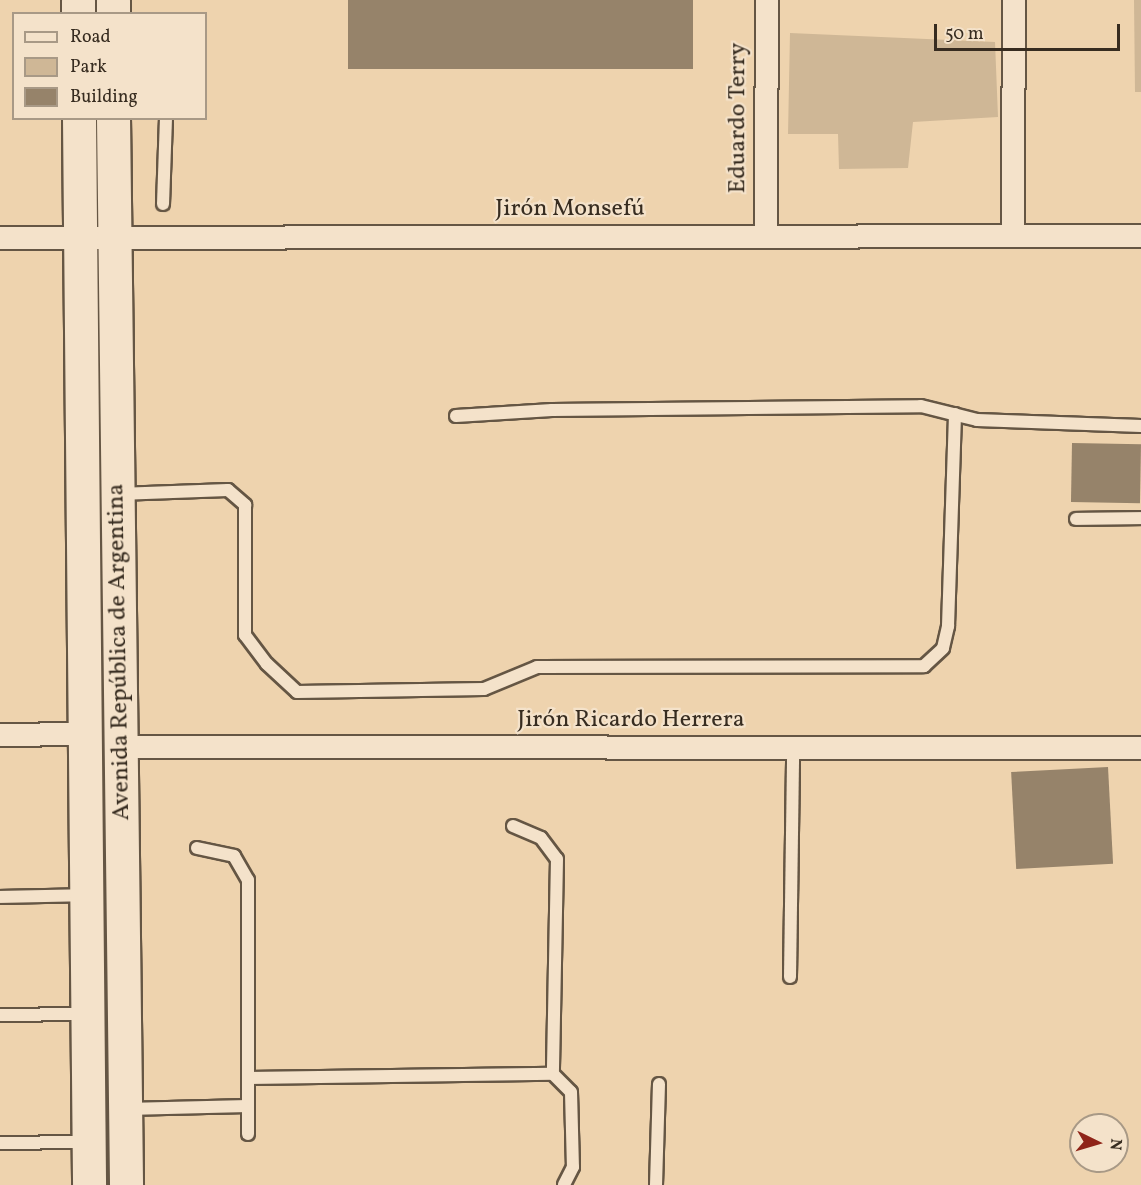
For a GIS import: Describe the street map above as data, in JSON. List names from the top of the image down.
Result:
{
  "streets": {
    "main road": ["Avenida República de Argentina"],
    "street": ["Eduardo Terry", "Jirón Monsefú", "Jirón Ricardo Herrera"]
  },
  "crossings": [
    ["Eduardo Terry", "Jirón Monsefú"],
    ["Jirón Monsefú", "Avenida República de Argentina"],
    ["Avenida República de Argentina", "Jirón Ricardo Herrera"]
  ],
  "legend": ["Road", "Park", "Building"],
  "scale_bar": "50 m",
  "north": "right"
}
